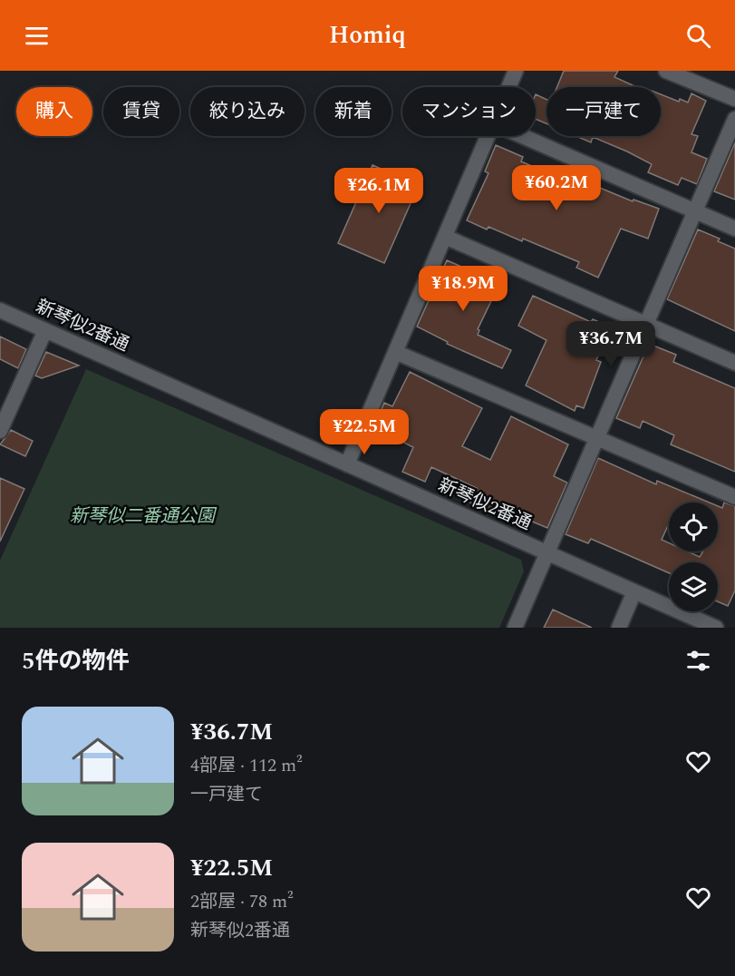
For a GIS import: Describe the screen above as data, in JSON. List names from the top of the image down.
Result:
{
  "streets": {
    "street": ["新琴似2番通"]
  },
  "parks": ["新琴似二番通公園"],
  "page": {
    "header": "Homiq",
    "chip": [
      "購入",
      "賃貸",
      "絞り込み",
      "新着",
      "マンション",
      "一戸建て"
    ],
    "price": [
      "¥60.2M",
      "¥26.1M",
      "¥18.9M",
      "¥36.7M",
      "¥22.5M"
    ],
    "heading": "5件の物件",
    "list": [
      {
        "name": "¥36.7M",
        "note": "4部屋 · 112 m² · 一戸建て"
      },
      {
        "name": "¥22.5M",
        "note": "2部屋 · 78 m² · 新琴似2番通"
      }
    ]
  }
}
